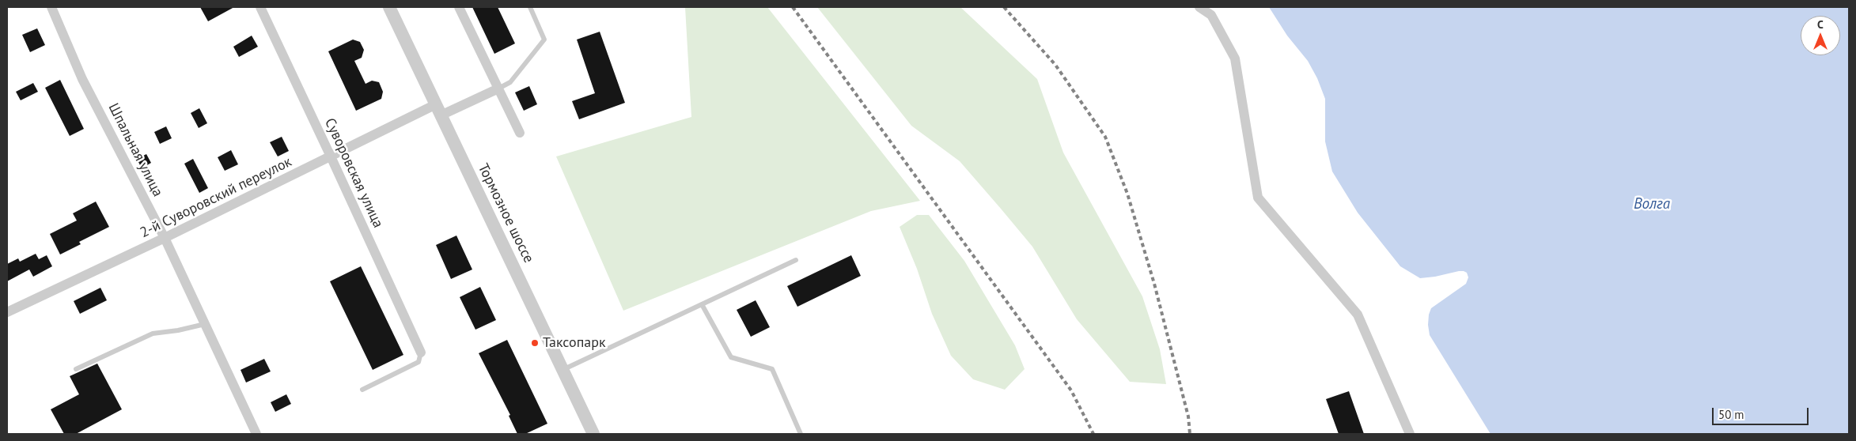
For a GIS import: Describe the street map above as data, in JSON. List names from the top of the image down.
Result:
{
  "streets": {
    "street": [
      "Шпальная улица",
      "Суворовская улица",
      "2-й Суворовский переулок",
      "Тормозное шоссе"
    ]
  },
  "crossings": [
    ["Шпальная улица", "2-й Суворовский переулок"],
    ["Суворовская улица", "2-й Суворовский переулок"],
    ["2-й Суворовский переулок", "Тормозное шоссе"]
  ],
  "water": ["Волга"],
  "places": ["Таксопарк"],
  "scale_bar": "50 m",
  "north": "top"
}
